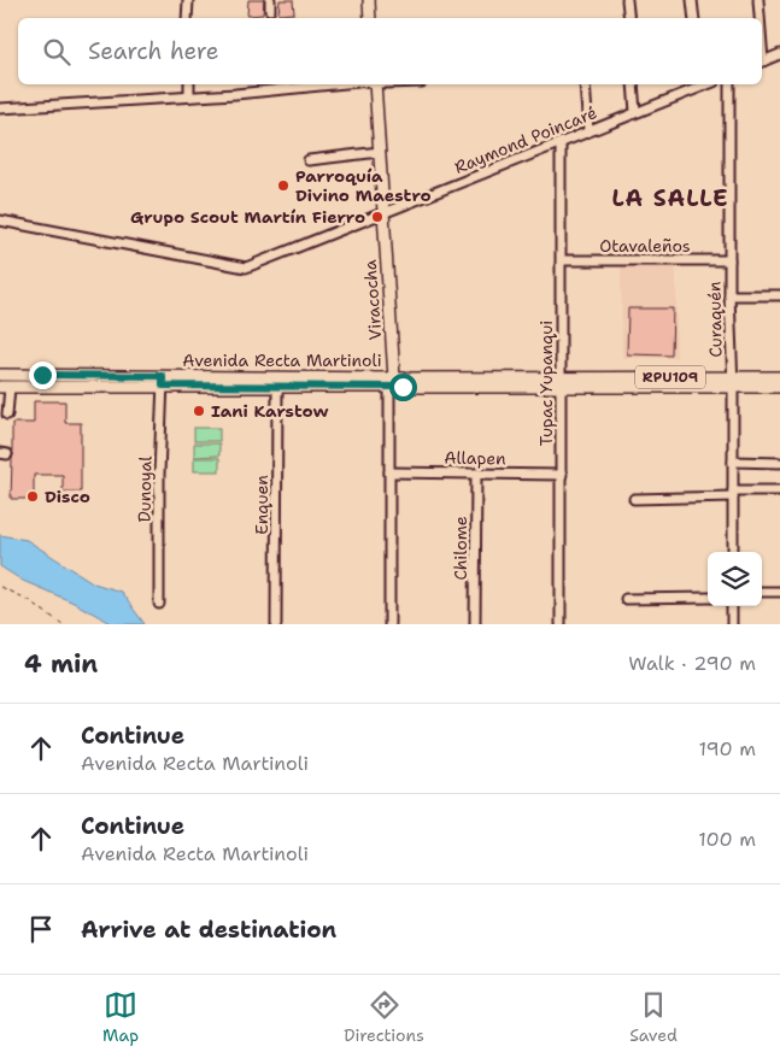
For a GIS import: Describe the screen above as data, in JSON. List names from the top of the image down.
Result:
{
  "streets": {
    "main road": ["Viracocha", "Avenida Recta Martinoli", "RPU109"],
    "street": [
      "Raymond Poincaré",
      "Otavaleños",
      "Curaquén",
      "Tupac Yupanqui",
      "Allapen",
      "Dunoyal",
      "Enquen",
      "Chilome"
    ]
  },
  "crossings": [
    ["Raymond Poincaré", "Viracocha"],
    ["Raymond Poincaré", "Tupac Yupanqui"],
    ["Otavaleños", "Curaquén"],
    ["Otavaleños", "Tupac Yupanqui"],
    ["Viracocha", "Avenida Recta Martinoli"],
    ["Viracocha", "Allapen"],
    ["Curaquén", "Avenida Recta Martinoli"],
    ["Avenida Recta Martinoli", "Tupac Yupanqui"],
    ["Avenida Recta Martinoli", "Dunoyal"],
    ["Avenida Recta Martinoli", "Enquen"],
    ["Tupac Yupanqui", "Allapen"],
    ["Allapen", "Chilome"]
  ],
  "districts": ["LA SALLE"],
  "places": [
    "Parroquía Divino Maestro",
    "Grupo Scout Martín Fierro",
    "Iani Karstow",
    "Disco"
  ],
  "page": {
    "search": "Search here",
    "heading": ["4 min", "Walk · 290 m"],
    "list": [
      ["Continue", "Avenida Recta Martinoli", "190 m"],
      ["Continue", "Avenida Recta Martinoli", "100 m"],
      "Arrive at destination"
    ],
    "nav": ["Map", "Directions", "Saved"]
  }
}
